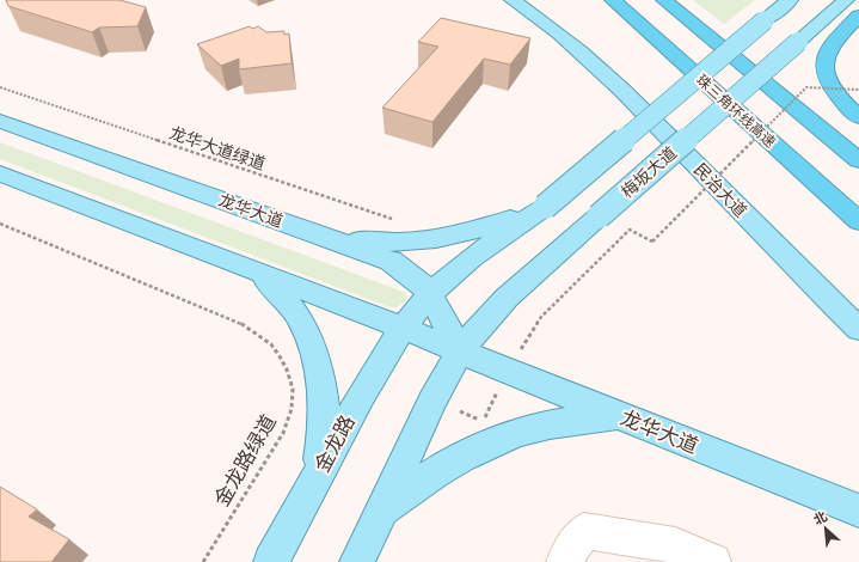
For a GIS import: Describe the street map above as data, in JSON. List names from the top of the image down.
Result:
{
  "streets": {
    "highway": ["珠三角环线高速"],
    "main road": [
      "梅坂大道",
      "民治大道",
      "龙华大道",
      "金龙路"
    ],
    "path": ["龙华大道绿道", "金龙路绿道"]
  },
  "crossings": [
    ["梅坂大道", "龙华大道"],
    ["龙华大道", "金龙路"]
  ],
  "north": "top left"
}
